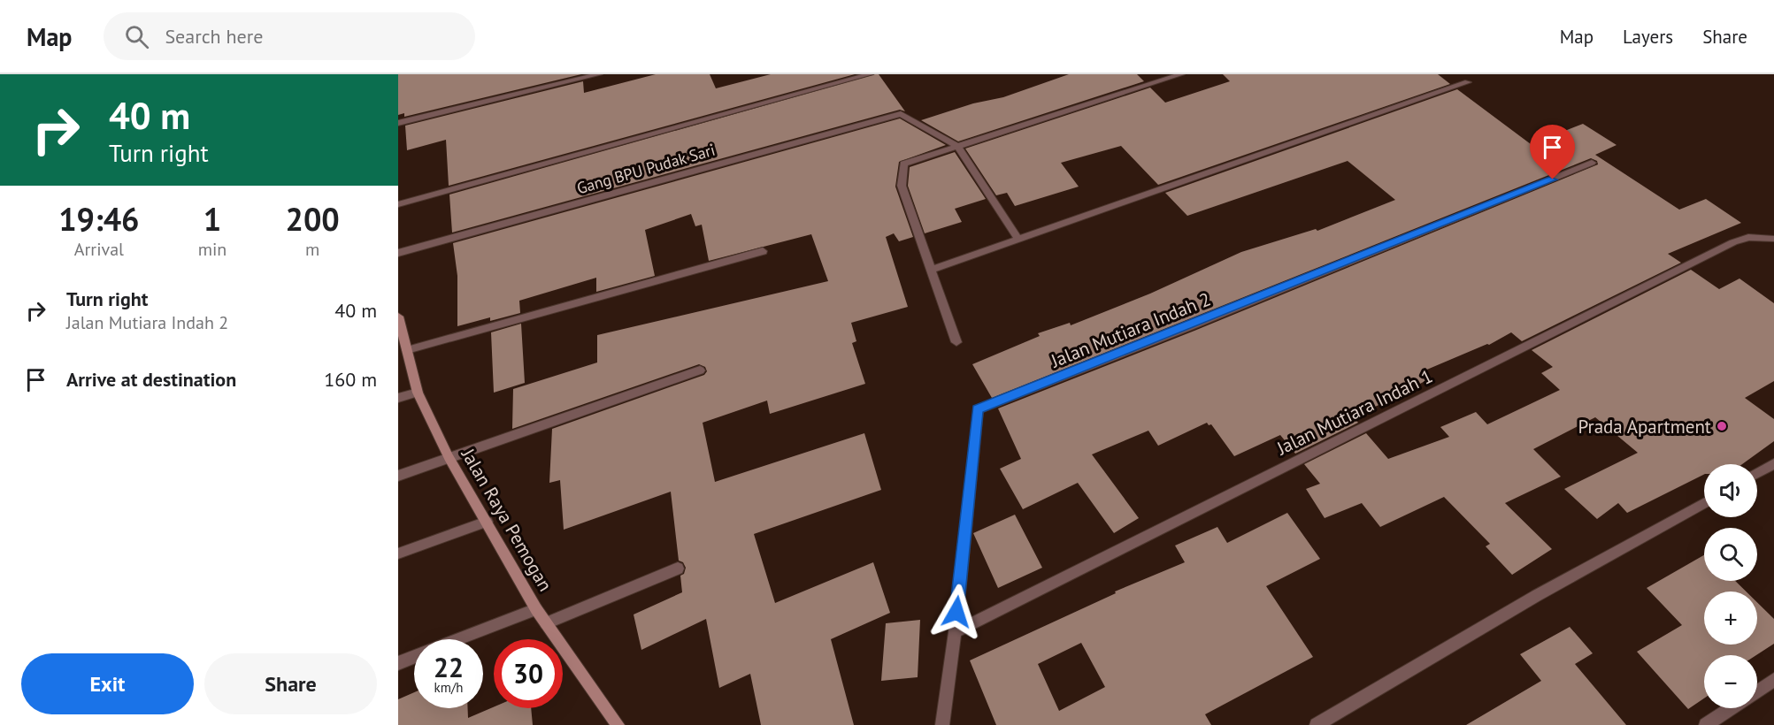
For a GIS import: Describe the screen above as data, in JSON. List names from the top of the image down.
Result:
{
  "streets": {
    "street": [
      "Gang BPU Pudak Sari",
      "Jalan Mutiara Indah 2",
      "Jalan Mutiara Indah 1",
      "Jalan Raya Pemogan"
    ]
  },
  "crossings": [
    ["Jalan Mutiara Indah 2", "Jalan Mutiara Indah 1"]
  ],
  "places": ["Prada Apartment"],
  "page": {
    "header": "Map",
    "search": "Search here",
    "nav": ["Map", "Layers", "Share"],
    "turn": ["40 m", "Turn right"],
    "eta": [
      "19:46",
      "Arrival",
      "1",
      "min",
      "200",
      "m"
    ],
    "list": [
      {
        "name": "Turn right",
        "note": "Jalan Mutiara Indah 2",
        "value": "40 m"
      },
      {
        "name": "Arrive at destination",
        "value": "160 m"
      }
    ],
    "map_buttons": ["+", "−"],
    "speed": "22 km/h",
    "limit": "30",
    "buttons": ["Exit", "Share"]
  }
}
